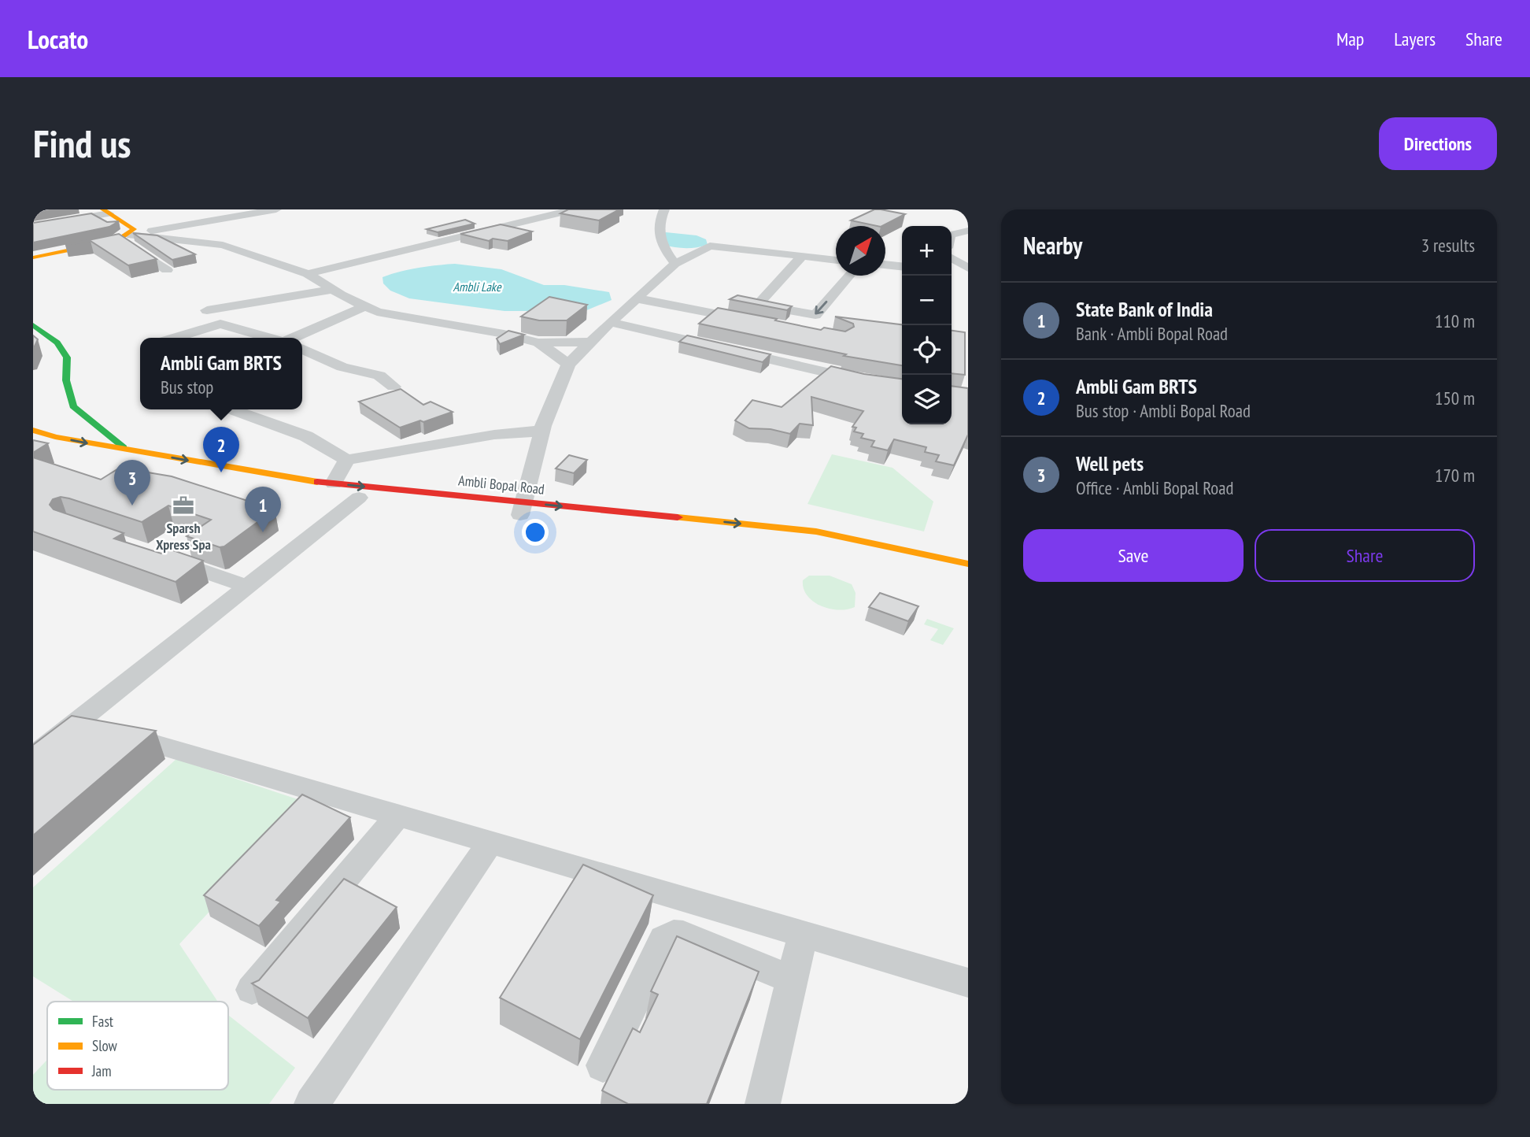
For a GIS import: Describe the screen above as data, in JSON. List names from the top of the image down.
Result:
{
  "streets": {
    "street": ["Ambli Bopal Road"]
  },
  "water": ["Ambli Lake"],
  "places": {
    "office": ["Sparsh Xpress Spa"]
  },
  "legend": ["Fast", "Slow", "Jam"],
  "north": "top right",
  "page": {
    "header": "Locato",
    "nav": ["Map", "Layers", "Share"],
    "buttons": [
      "Directions",
      ["Save", "Share"]
    ],
    "title": "Find us",
    "heading": ["Nearby", "3 results"],
    "map_buttons": ["+", "−"],
    "list": [
      {
        "mark": "1",
        "name": "State Bank of India",
        "note": "Bank · Ambli Bopal Road",
        "value": "110 m"
      },
      {
        "mark": "2",
        "name": "Ambli Gam BRTS",
        "note": "Bus stop · Ambli Bopal Road",
        "value": "150 m"
      },
      {
        "mark": "3",
        "name": "Well pets",
        "note": "Office · Ambli Bopal Road",
        "value": "170 m"
      }
    ],
    "popup": ["Ambli Gam BRTS", "Bus stop"],
    "pins": ["2", "3", "1"]
  }
}
